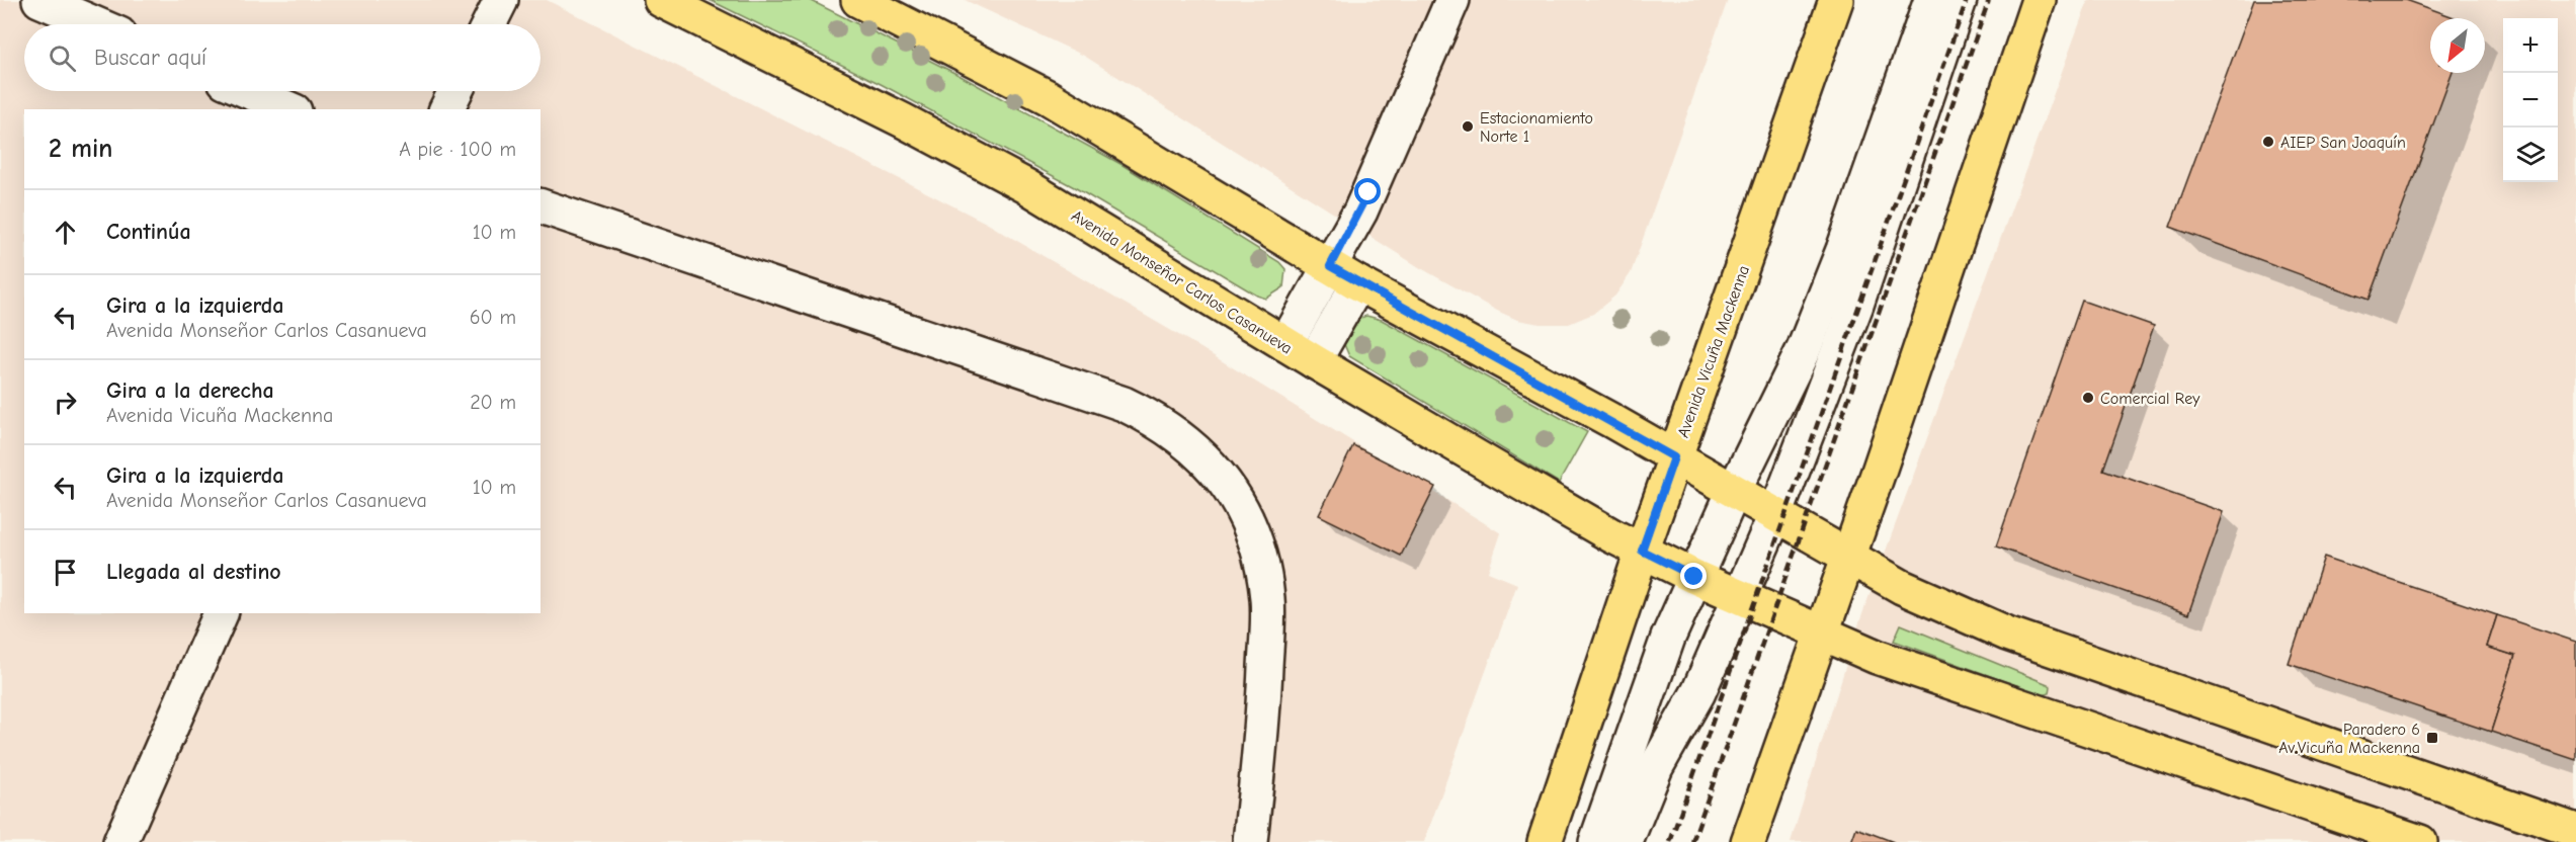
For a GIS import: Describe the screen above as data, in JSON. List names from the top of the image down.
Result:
{
  "streets": {
    "main road": ["Avenida Monseñor Carlos Casanueva", "Avenida Vicuña Mackenna"]
  },
  "crossings": [
    ["Avenida Monseñor Carlos Casanueva", "Avenida Vicuña Mackenna"]
  ],
  "places": {
    "other": ["Estacionamiento Norte 1", "AIEP San Joaquín", "Comercial Rey"],
    "transit": ["Paradero 6 Av.Vicuña Mackenna"]
  },
  "north": "bottom left",
  "page": {
    "map_buttons": ["+", "−"],
    "search": "Buscar aquí",
    "heading": ["2 min", "A pie · 100 m"],
    "list": [
      ["Continúa", "10 m"],
      ["Gira a la izquierda", "Avenida Monseñor Carlos Casanueva", "60 m"],
      ["Gira a la derecha", "Avenida Vicuña Mackenna", "20 m"],
      ["Gira a la izquierda", "Avenida Monseñor Carlos Casanueva", "10 m"],
      "Llegada al destino"
    ]
  }
}
